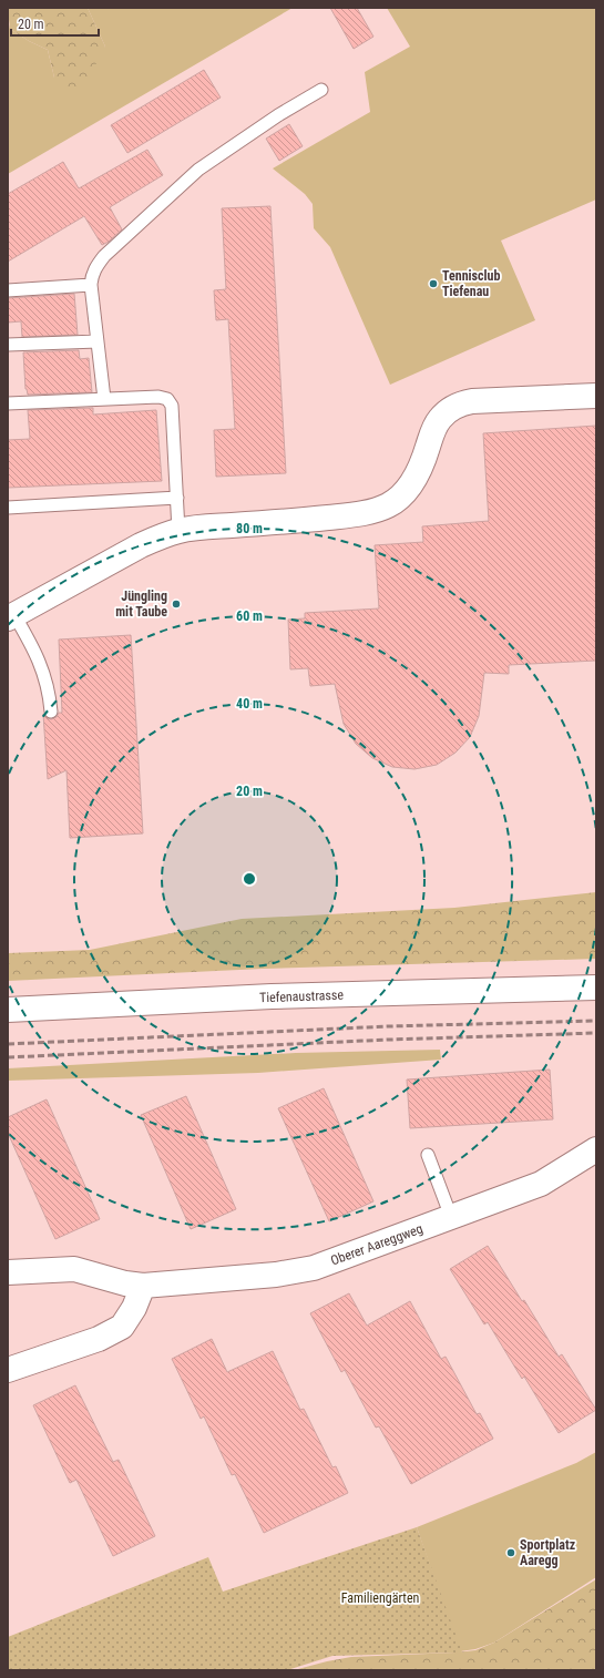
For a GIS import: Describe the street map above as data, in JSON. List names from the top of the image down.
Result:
{
  "streets": {
    "street": ["Tiefenaustrasse", "Oberer Aareggweg"]
  },
  "parks": ["Familiengärten"],
  "places": ["Tennisclub Tiefenau", "Jüngling mit Taube", "Sportplatz Aaregg"],
  "scale_bar": "20 m",
  "rings": [
    "80 m",
    "60 m",
    "40 m",
    "20 m"
  ]
}
